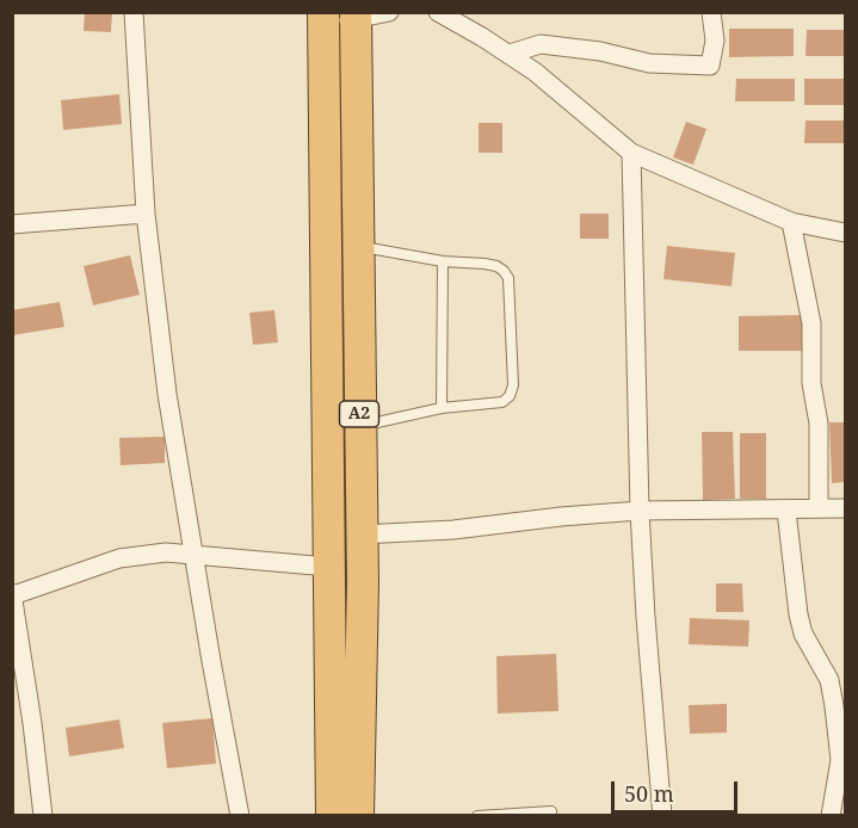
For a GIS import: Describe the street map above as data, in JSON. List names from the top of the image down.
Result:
{
  "streets": {
    "highway": ["A2"]
  },
  "scale_bar": "50 m"
}
